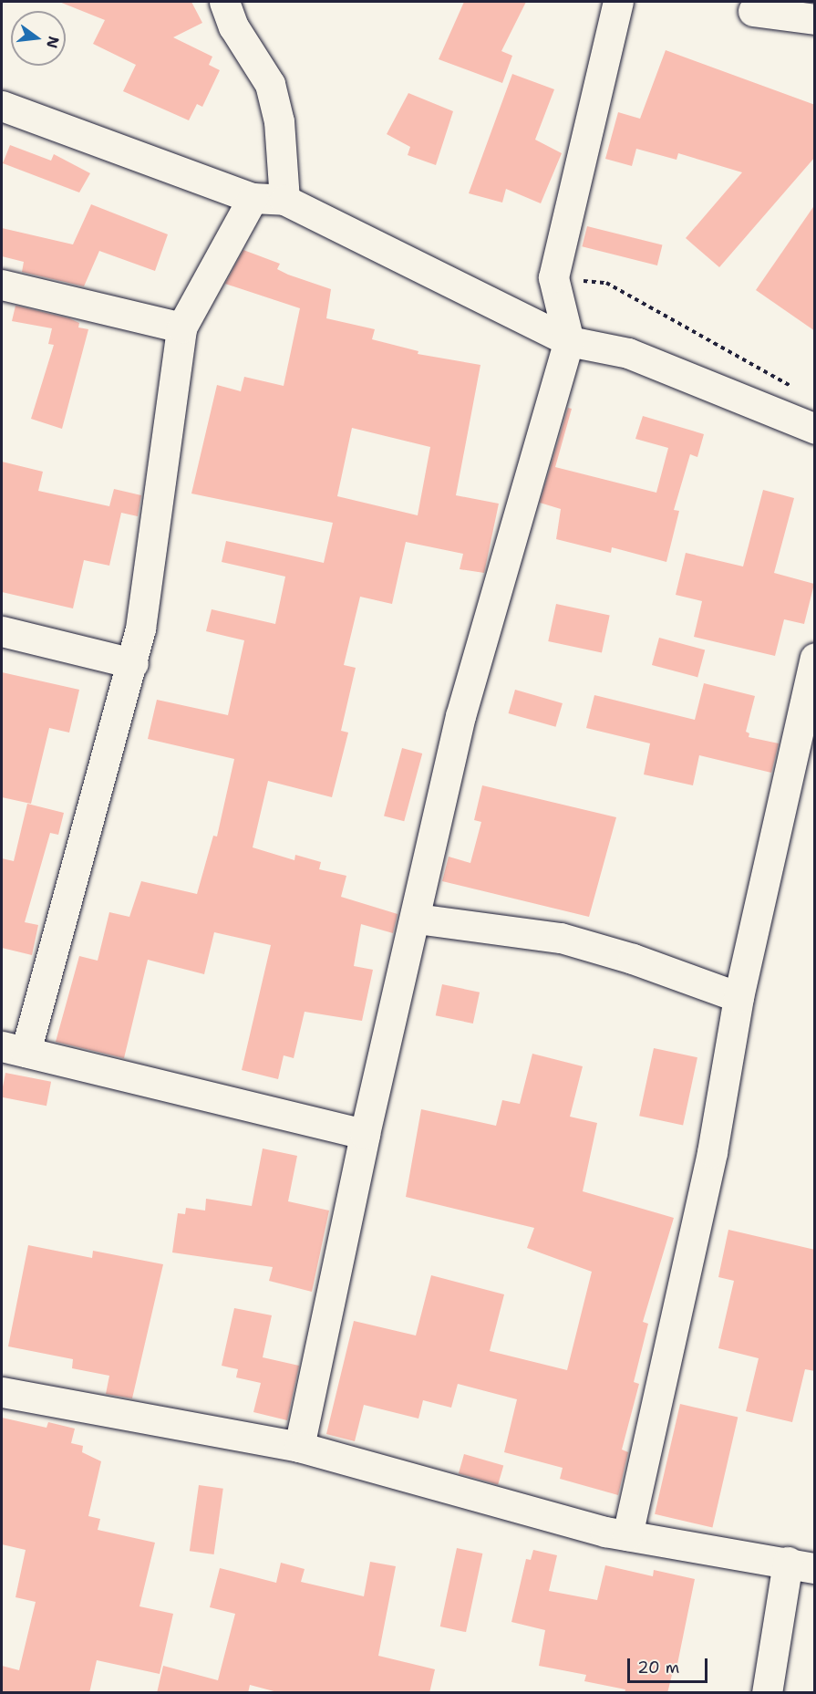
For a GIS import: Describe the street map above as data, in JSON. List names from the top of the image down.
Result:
{
  "scale_bar": "20 m",
  "north": "right"
}
